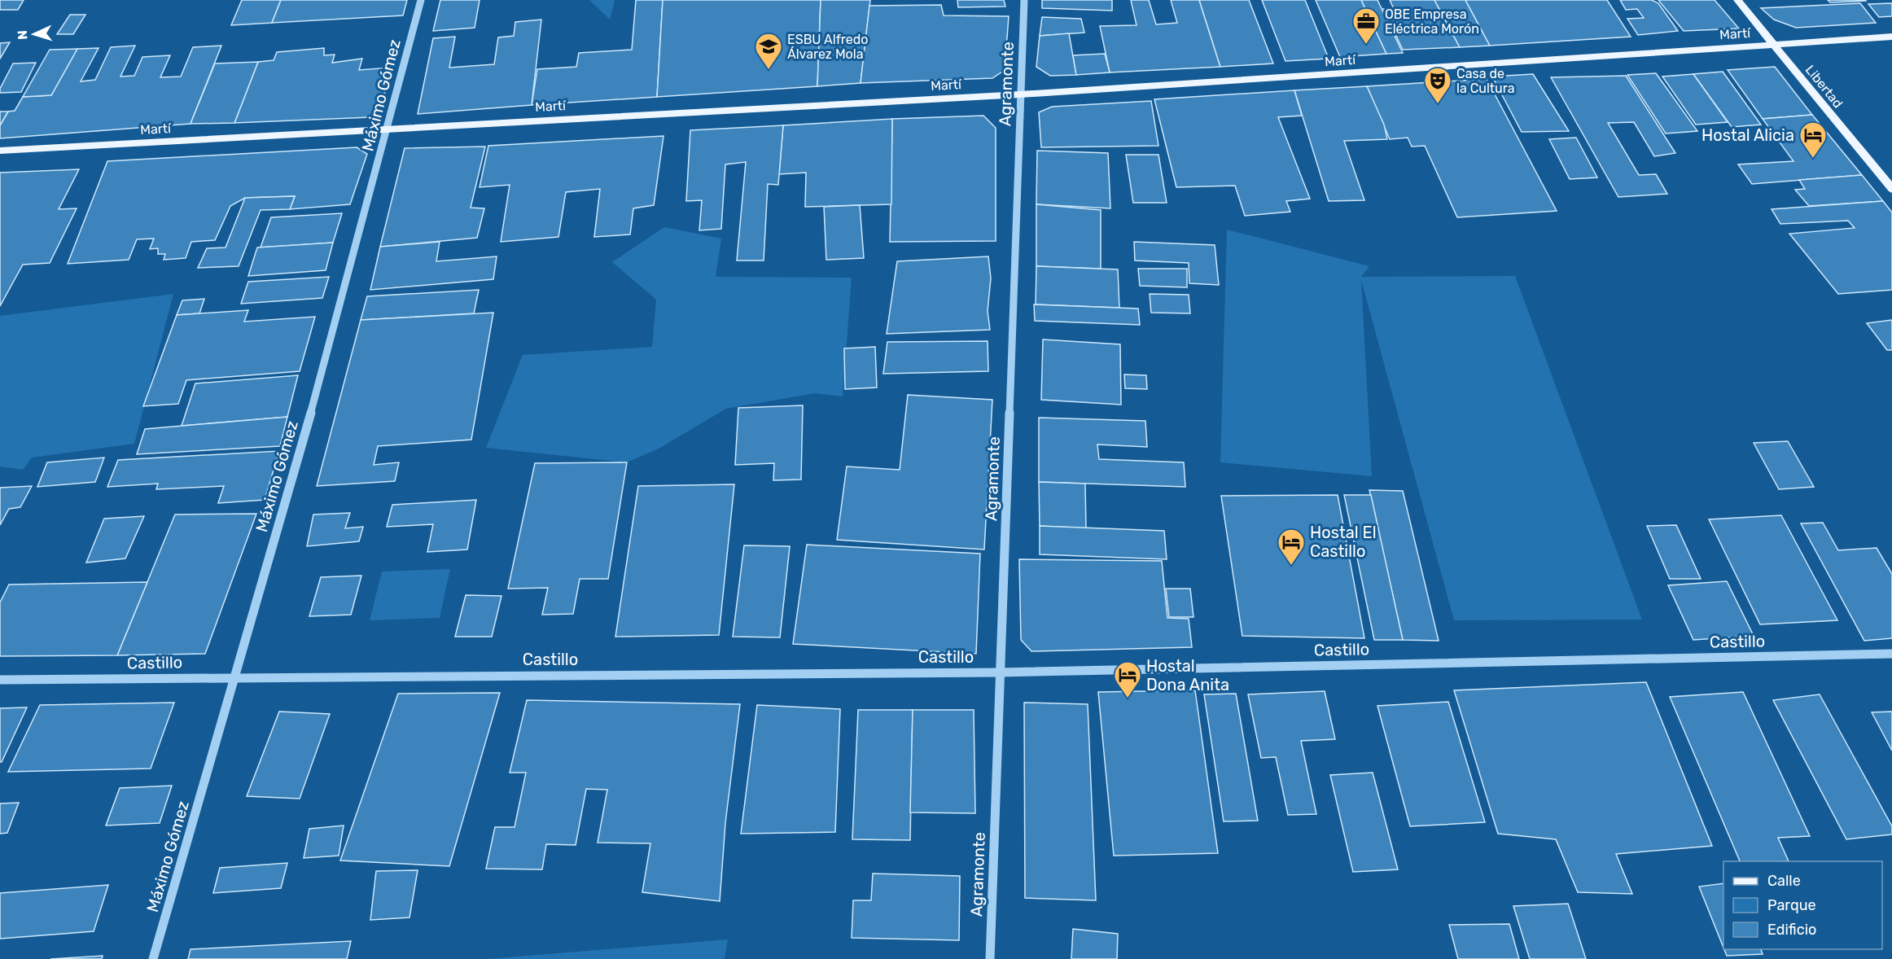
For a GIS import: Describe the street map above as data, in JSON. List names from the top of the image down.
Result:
{
  "streets": {
    "main road": ["Martí", "Libertad"],
    "street": ["Agramonte", "Máximo Gómez", "Castillo"]
  },
  "crossings": [
    ["Martí", "Agramonte"],
    ["Martí", "Libertad"],
    ["Martí", "Máximo Gómez"],
    ["Agramonte", "Castillo"],
    ["Máximo Gómez", "Castillo"]
  ],
  "places": {
    "office": ["OBE Empresa Eléctrica Morón"],
    "school or university": ["ESBU Alfredo Álvarez Mola"],
    "theatre": ["Casa de la Cultura"],
    "hotel": ["Hostal Alicia", "Hostal El Castillo", "Hostal Dona Anita"]
  },
  "legend": ["Calle", "Parque", "Edificio"],
  "north": "left"
}
